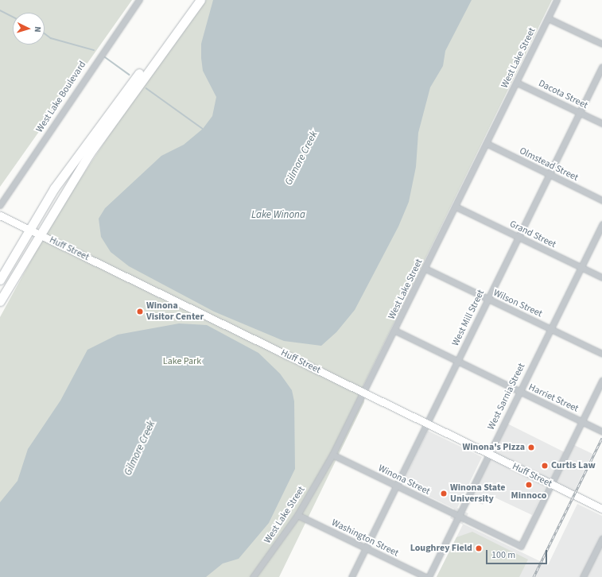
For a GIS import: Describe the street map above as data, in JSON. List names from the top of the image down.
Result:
{
  "streets": {
    "main road": ["Huff Street"],
    "street": [
      "West Lake Street",
      "Dacota Street",
      "West Lake Boulevard",
      "Olmstead Street",
      "Grand Street",
      "Wilson Street",
      "West Mill Street",
      "West Sarnia Street",
      "Harriet Street",
      "Winona Street",
      "Washington Street"
    ]
  },
  "crossings": [
    ["West Lake Street", "Dacota Street"],
    ["West Lake Street", "Olmstead Street"],
    ["West Lake Street", "Grand Street"],
    ["West Lake Street", "Huff Street"],
    ["West Lake Street", "Wilson Street"],
    ["West Lake Street", "Harriet Street"],
    ["West Lake Street", "Winona Street"],
    ["West Lake Street", "Washington Street"],
    ["Dacota Street", "West Mill Street"],
    ["Olmstead Street", "West Mill Street"],
    ["Grand Street", "West Mill Street"],
    ["Grand Street", "West Sarnia Street"],
    ["Huff Street", "West Mill Street"],
    ["Huff Street", "West Sarnia Street"],
    ["Huff Street", "Winona Street"],
    ["Wilson Street", "West Mill Street"],
    ["Wilson Street", "West Sarnia Street"],
    ["West Mill Street", "Harriet Street"],
    ["West Mill Street", "Winona Street"],
    ["West Mill Street", "Washington Street"],
    ["West Sarnia Street", "Harriet Street"],
    ["West Sarnia Street", "Winona Street"]
  ],
  "water": ["Gilmore Creek", "Lake Winona"],
  "parks": ["Lake Park"],
  "places": [
    "Winona Visitor Center",
    "Winona's Pizza",
    "Curtis Law",
    "Minnoco",
    "Winona State University",
    "Loughrey Field"
  ],
  "scale_bar": "100 m",
  "north": "right"
}
